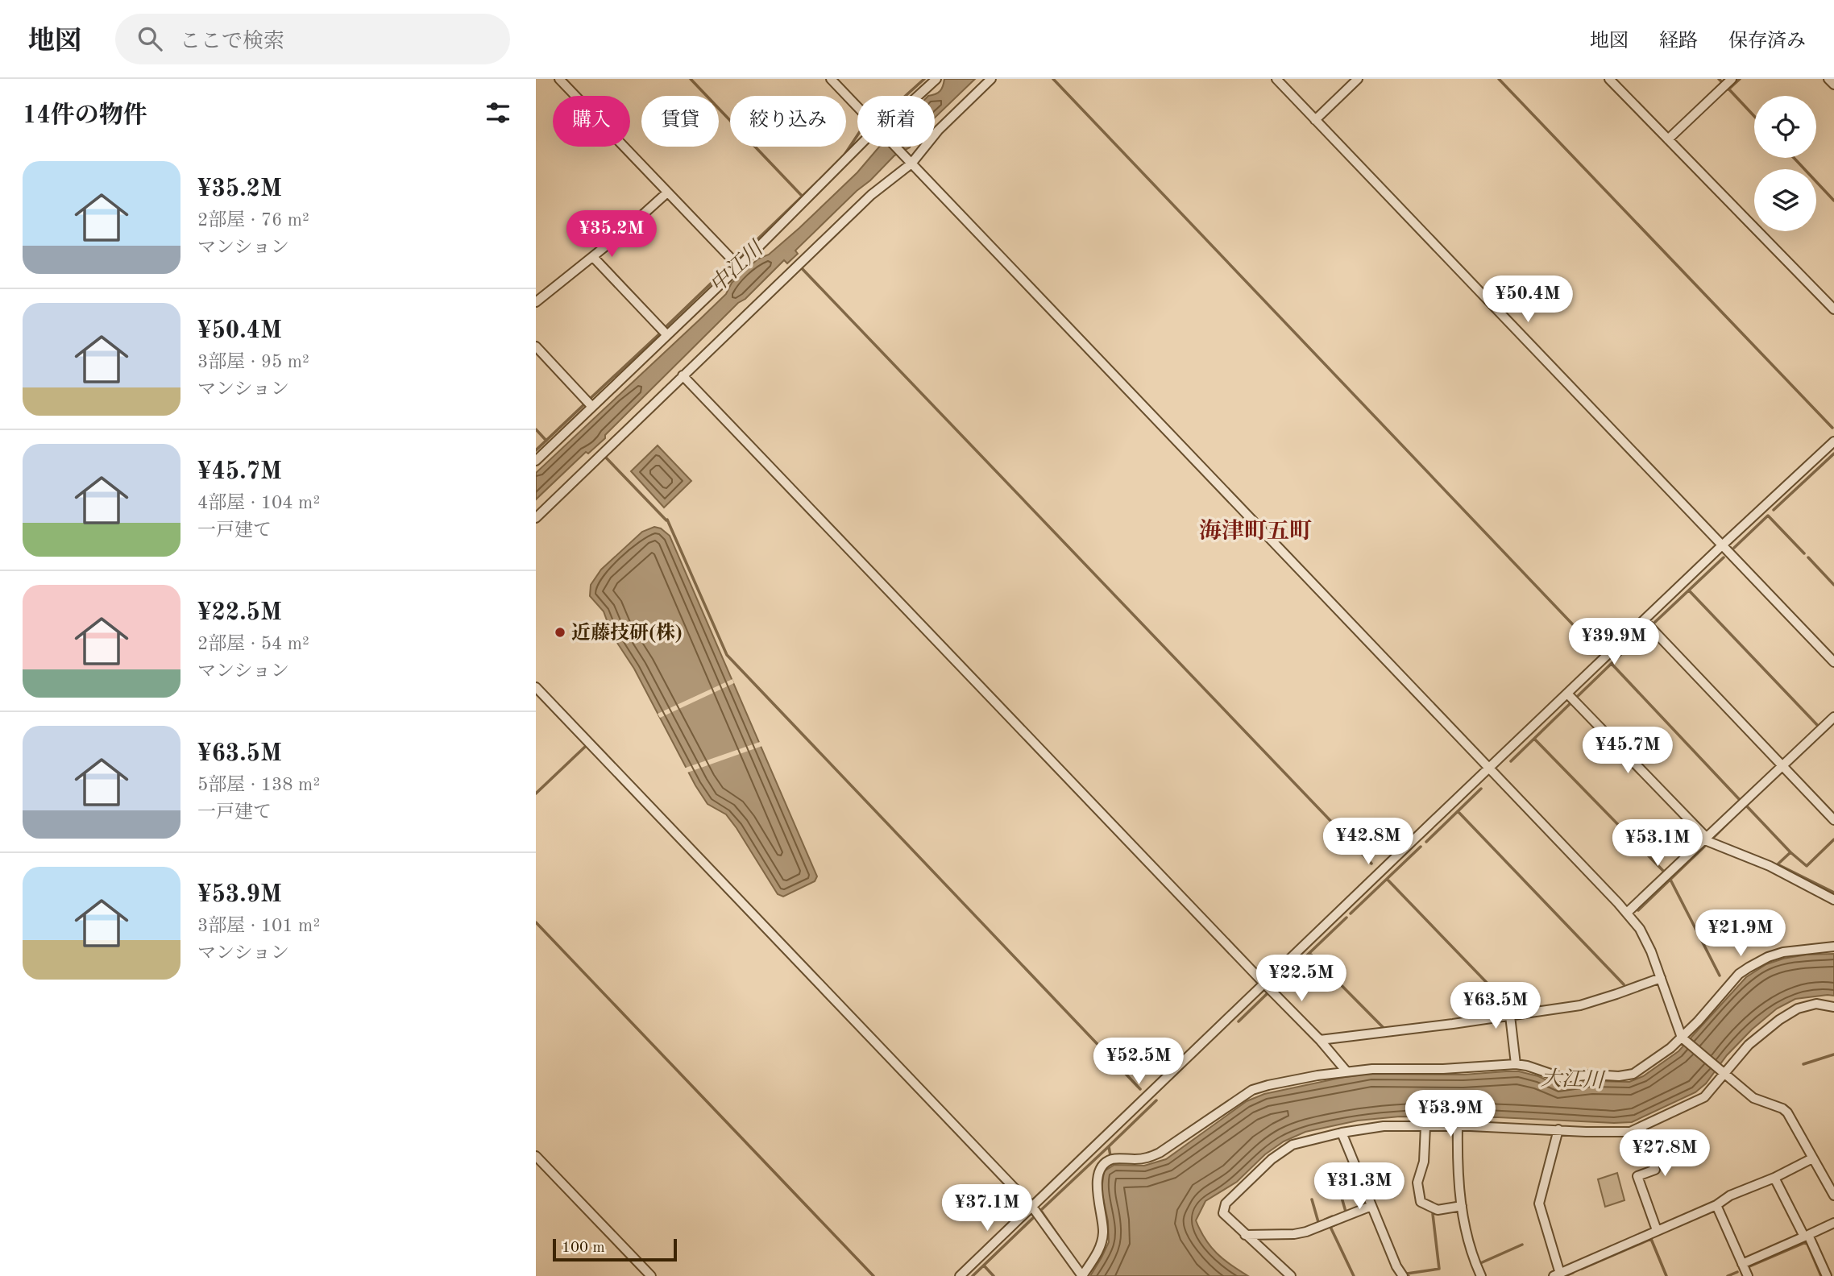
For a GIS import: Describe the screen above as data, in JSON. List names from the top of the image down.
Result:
{
  "districts": ["海津町五町"],
  "water": ["中江川", "大江川"],
  "places": ["近藤技研(株)"],
  "scale_bar": "100 m",
  "page": {
    "header": "地図",
    "search": "ここで検索",
    "nav": ["地図", "経路", "保存済み"],
    "heading": "14件の物件",
    "chip": [
      "購入",
      "賃貸",
      "絞り込み",
      "新着"
    ],
    "list": [
      {
        "name": "¥35.2M",
        "note": "2部屋 · 76 m² · マンション"
      },
      {
        "name": "¥50.4M",
        "note": "3部屋 · 95 m² · マンション"
      },
      {
        "name": "¥45.7M",
        "note": "4部屋 · 104 m² · 一戸建て"
      },
      {
        "name": "¥22.5M",
        "note": "2部屋 · 54 m² · マンション"
      },
      {
        "name": "¥63.5M",
        "note": "5部屋 · 138 m² · 一戸建て"
      },
      {
        "name": "¥53.9M",
        "note": "3部屋 · 101 m² · マンション"
      }
    ],
    "price": [
      "¥35.2M",
      "¥50.4M",
      "¥39.9M",
      "¥45.7M",
      "¥42.8M",
      "¥53.1M",
      "¥21.9M",
      "¥22.5M",
      "¥63.5M",
      "¥52.5M",
      "¥53.9M",
      "¥27.8M",
      "¥31.3M",
      "¥37.1M"
    ],
    "scale": "100 m"
  }
}
